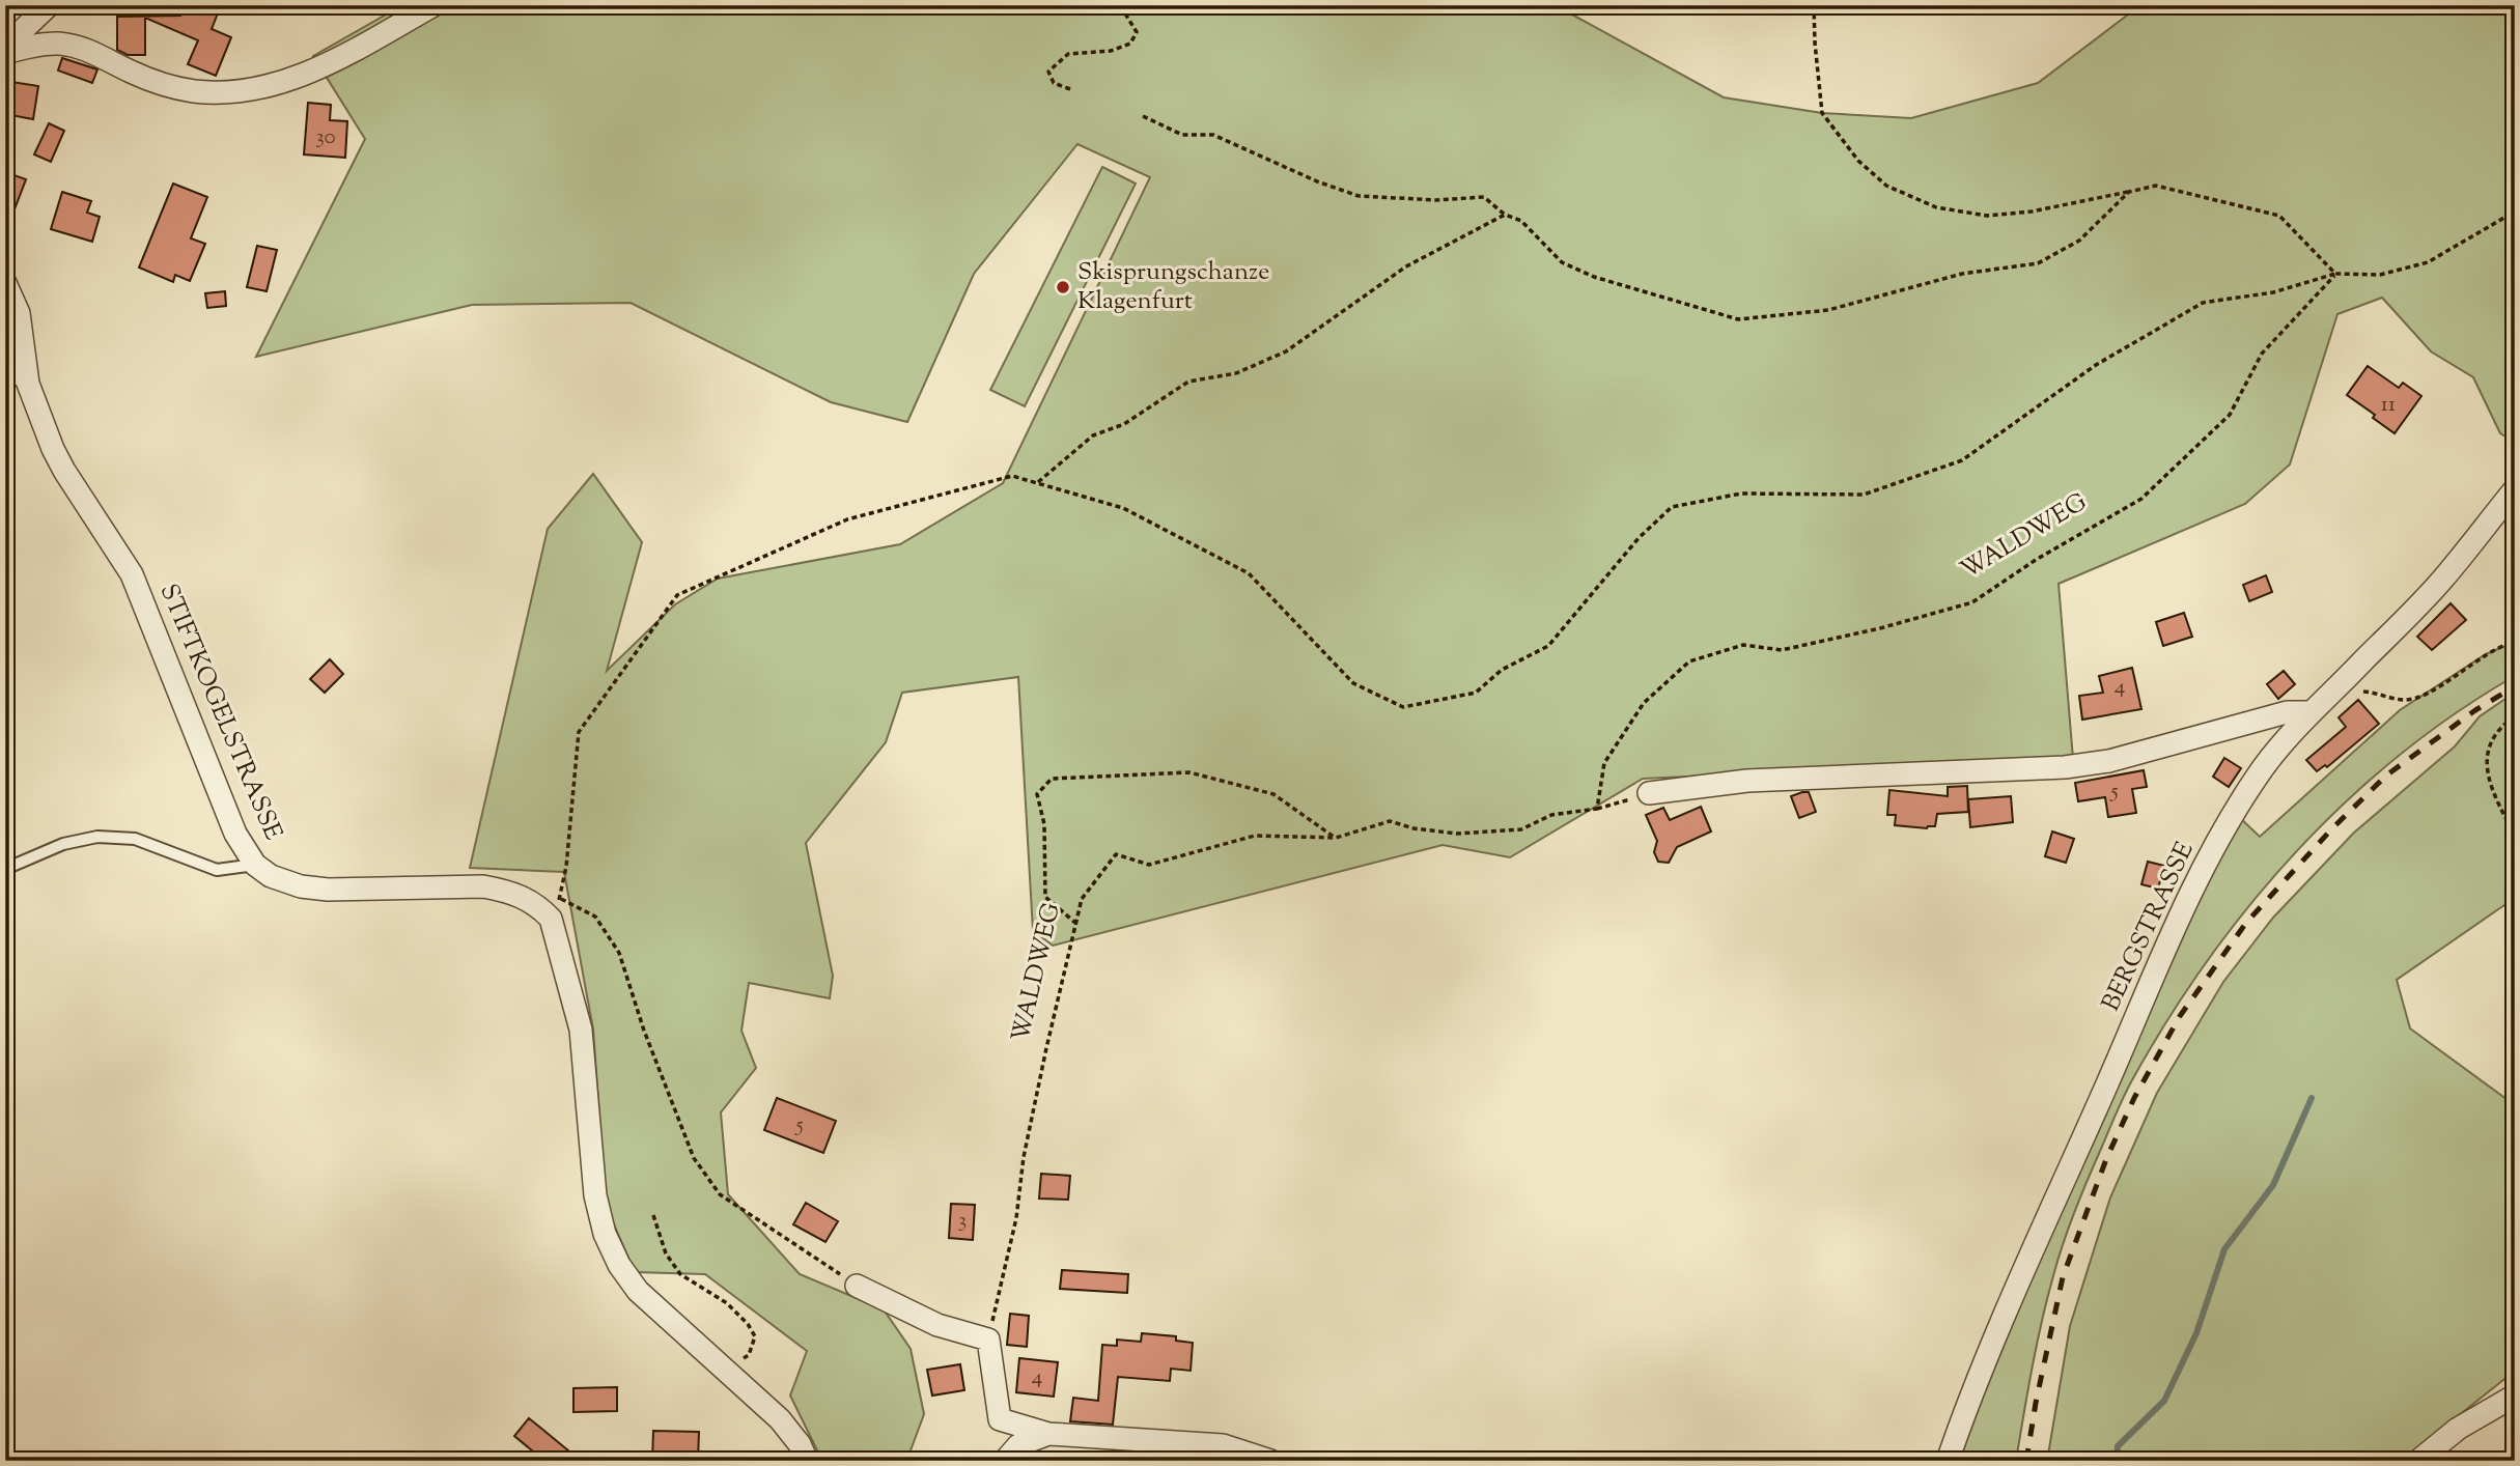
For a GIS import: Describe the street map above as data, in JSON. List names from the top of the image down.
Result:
{
  "streets": {
    "street": ["STIFTKOGELSTRASSE", "BERGSTRASSE"],
    "path": ["WALDWEG"]
  },
  "places": ["Skisprungschanze Klagenfurt"],
  "house_numbers": [
    "30",
    "11",
    "4",
    "5",
    "5",
    "3",
    "4"
  ]
}
